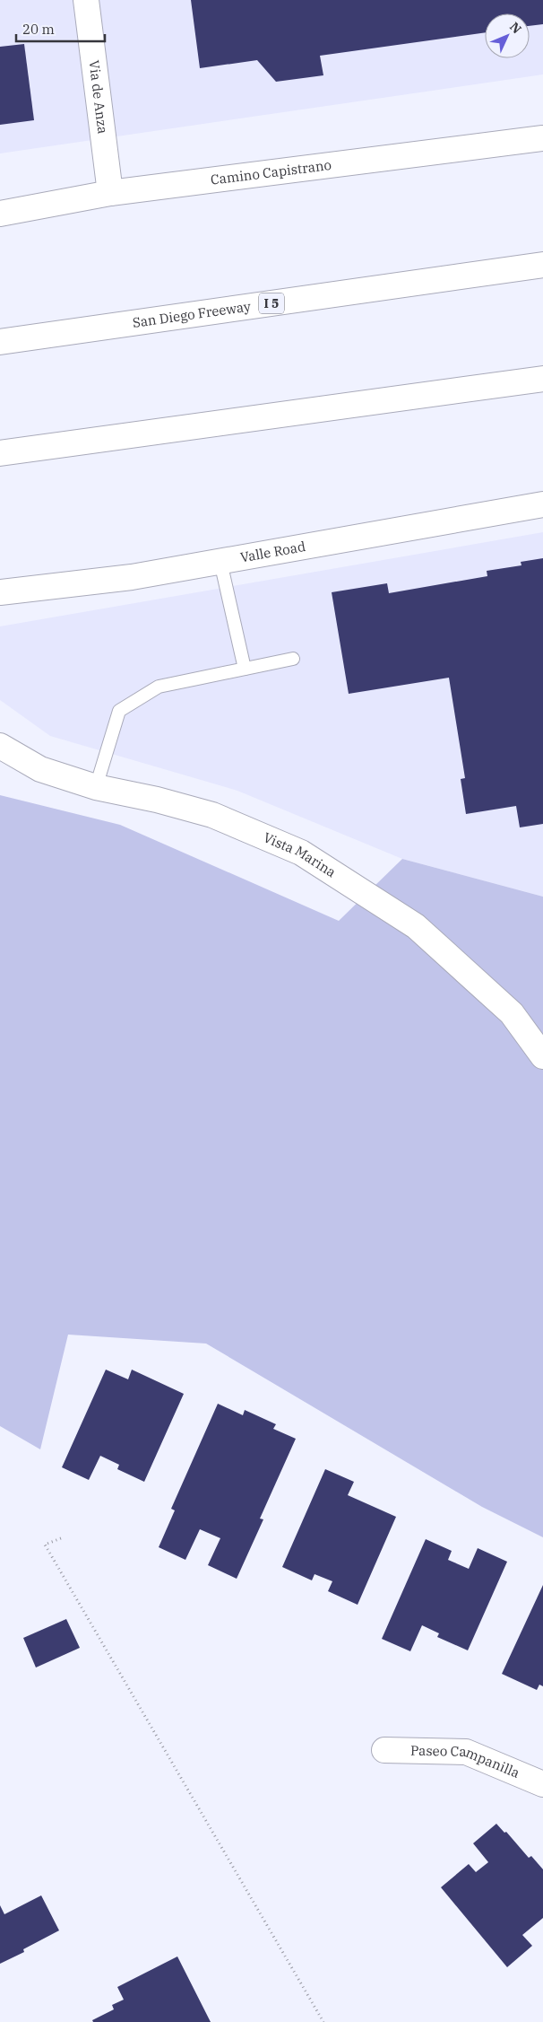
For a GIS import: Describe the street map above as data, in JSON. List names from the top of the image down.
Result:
{
  "streets": {
    "main road": [
      "Via de Anza",
      "Camino Capistrano",
      "I 5",
      "San Diego Freeway",
      "Valle Road",
      "Vista Marina",
      "Paseo Campanilla"
    ]
  },
  "crossings": [
    ["Via de Anza", "Camino Capistrano"]
  ],
  "scale_bar": "20 m",
  "north": "top right"
}
